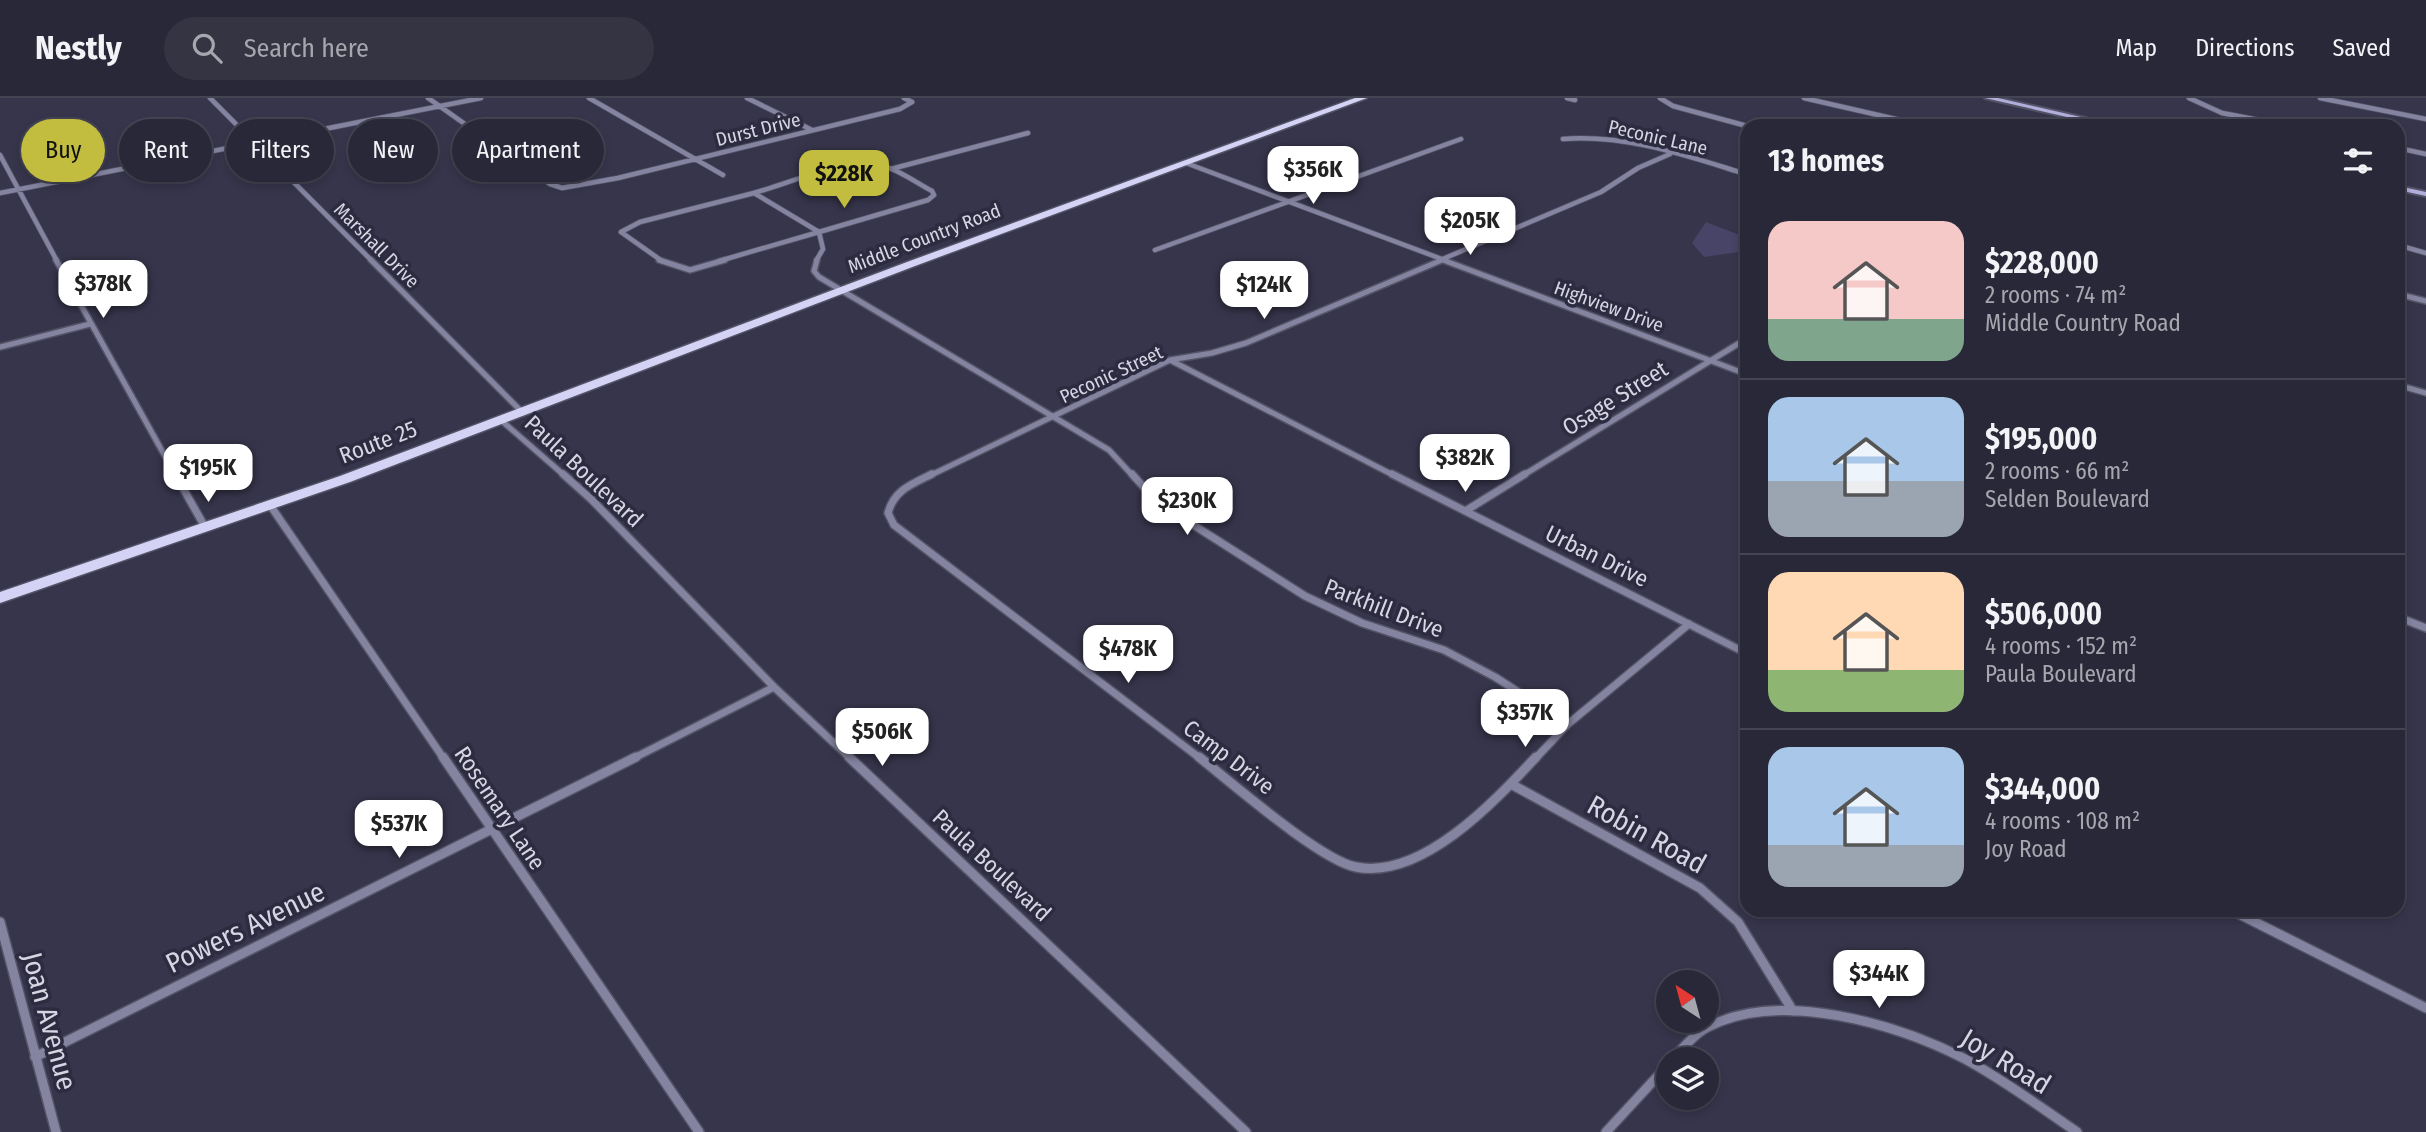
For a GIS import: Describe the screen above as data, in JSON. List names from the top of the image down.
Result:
{
  "streets": {
    "main road": ["Middle Country Road", "Route 25"],
    "street": [
      "Durst Drive",
      "Peconic Lane",
      "Marshall Drive",
      "Highview Drive",
      "Peconic Street",
      "Osage Street",
      "Paula Boulevard",
      "Urban Drive",
      "Parkhill Drive",
      "Camp Drive",
      "Rosemary Lane",
      "Robin Road",
      "Powers Avenue",
      "Joan Avenue",
      "Joy Road"
    ]
  },
  "crossings": [
    ["Peconic Lane", "Peconic Street"],
    ["Middle Country Road", "Marshall Drive"],
    ["Middle Country Road", "Highview Drive"],
    ["Middle Country Road", "Route 25"],
    ["Middle Country Road", "Paula Boulevard"],
    ["Middle Country Road", "Parkhill Drive"],
    ["Highview Drive", "Peconic Street"],
    ["Highview Drive", "Osage Street"],
    ["Peconic Street", "Urban Drive"],
    ["Peconic Street", "Parkhill Drive"],
    ["Peconic Street", "Camp Drive"],
    ["Osage Street", "Urban Drive"],
    ["Route 25", "Paula Boulevard"],
    ["Route 25", "Rosemary Lane"],
    ["Paula Boulevard", "Powers Avenue"],
    ["Camp Drive", "Robin Road"],
    ["Rosemary Lane", "Powers Avenue"],
    ["Robin Road", "Joy Road"],
    ["Powers Avenue", "Joan Avenue"]
  ],
  "north": "top left",
  "page": {
    "header": "Nestly",
    "search": "Search here",
    "nav": ["Map", "Directions", "Saved"],
    "chip": [
      "Buy",
      "Rent",
      "Filters",
      "New",
      "Apartment"
    ],
    "heading": "13 homes",
    "price": [
      "$356K",
      "$228K",
      "$205K",
      "$378K",
      "$124K",
      "$382K",
      "$195K",
      "$230K",
      "$478K",
      "$357K",
      "$506K",
      "$537K",
      "$344K"
    ],
    "list": [
      {
        "name": "$228,000",
        "note": "2 rooms · 74 m² · Middle Country Road"
      },
      {
        "name": "$195,000",
        "note": "2 rooms · 66 m² · Selden Boulevard"
      },
      {
        "name": "$506,000",
        "note": "4 rooms · 152 m² · Paula Boulevard"
      },
      {
        "name": "$344,000",
        "note": "4 rooms · 108 m² · Joy Road"
      }
    ]
  }
}
